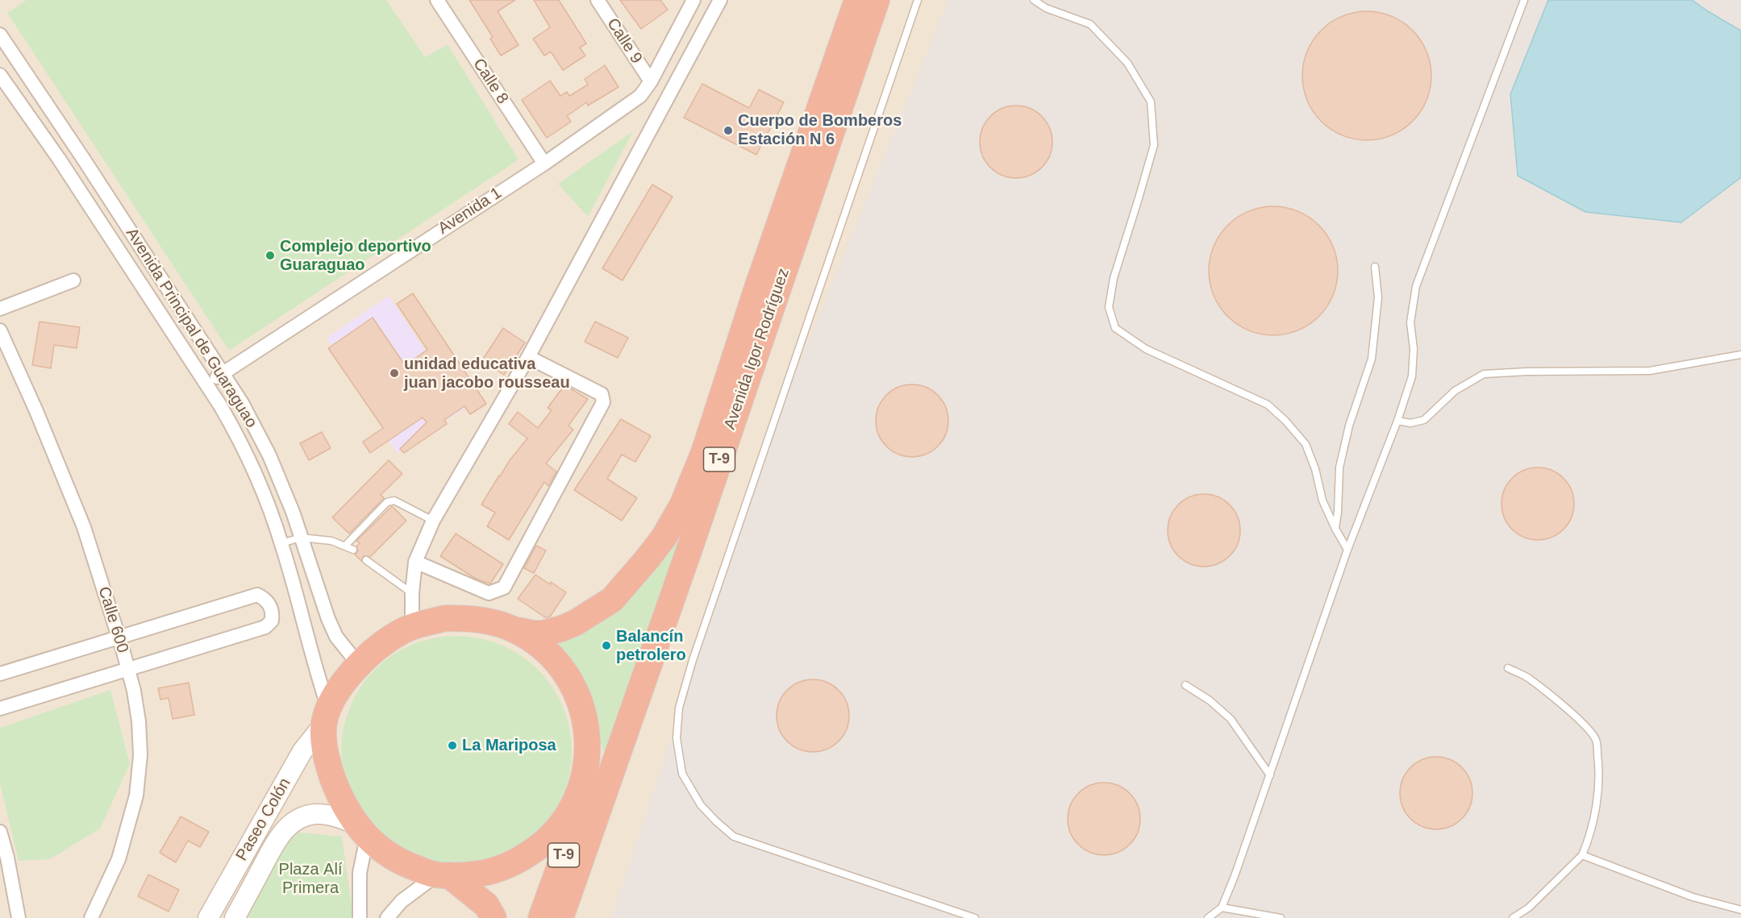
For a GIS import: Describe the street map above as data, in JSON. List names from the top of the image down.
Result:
{
  "streets": {
    "highway": ["Avenida Igor Rodríguez", "T-9"],
    "street": [
      "Calle 9",
      "Calle 8",
      "Avenida 1",
      "Avenida Principal de Guaraguao",
      "Calle 600",
      "Paseo Colón"
    ]
  },
  "crossings": [
    ["Calle 9", "Avenida 1"],
    ["Calle 8", "Avenida 1"],
    ["Avenida 1", "Avenida Principal de Guaraguao"],
    ["Avenida Principal de Guaraguao", "T-9"],
    ["Avenida Principal de Guaraguao", "Paseo Colón"],
    ["Avenida Igor Rodríguez", "T-9"],
    ["T-9", "Paseo Colón"]
  ],
  "parks": ["Plaza Alí Primera"],
  "places": [
    "Cuerpo de Bomberos Estación N 6",
    "Complejo deportivo Guaraguao",
    "unidad educativa juan jacobo rousseau",
    "Balancín petrolero",
    "La Mariposa"
  ]
}
